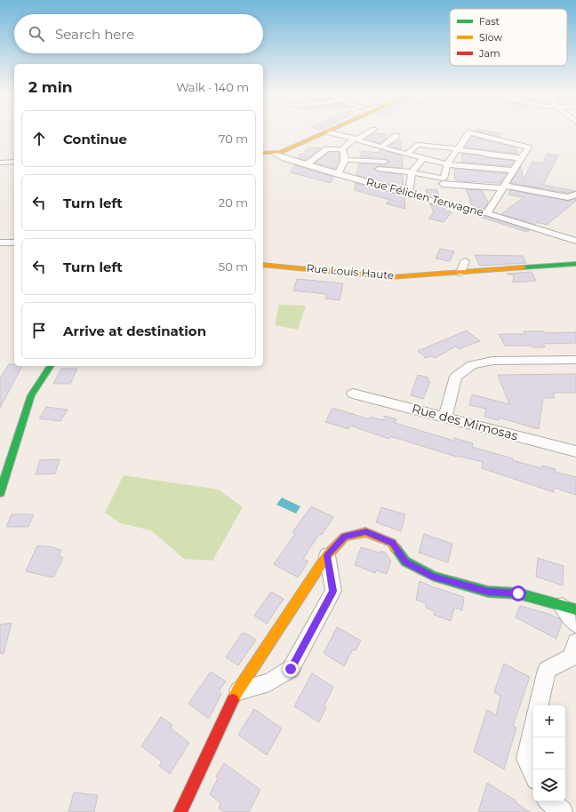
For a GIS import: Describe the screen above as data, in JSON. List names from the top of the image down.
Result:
{
  "streets": {
    "street": ["Rue Félicien Terwagne", "Rue Louis Haute", "Rue des Mimosas"]
  },
  "legend": ["Fast", "Slow", "Jam"],
  "page": {
    "search": "Search here",
    "heading": ["2 min", "Walk · 140 m"],
    "list": [
      ["Continue", "70 m"],
      ["Turn left", "20 m"],
      ["Turn left", "50 m"],
      "Arrive at destination"
    ],
    "map_buttons": ["+", "−"]
  }
}
